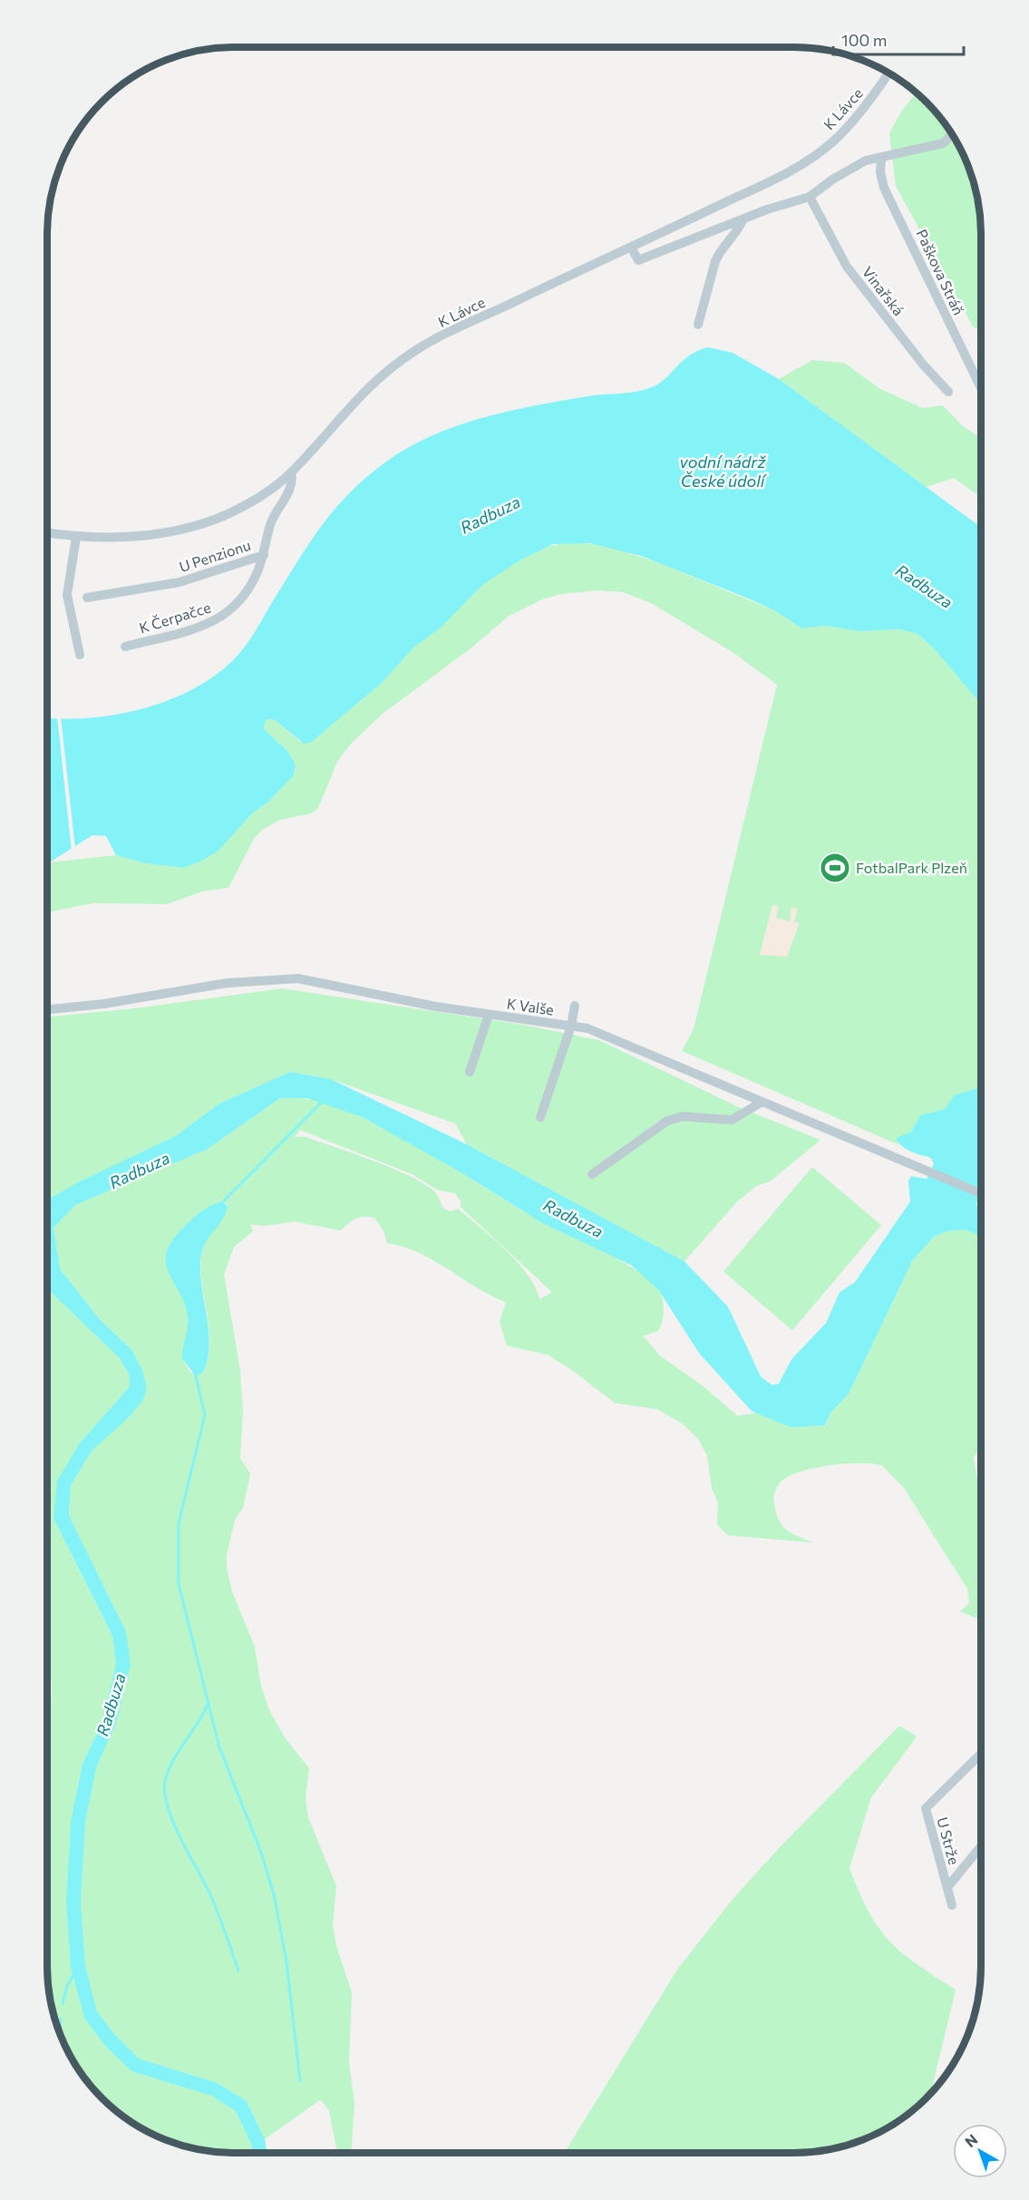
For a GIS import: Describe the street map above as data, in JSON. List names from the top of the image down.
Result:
{
  "streets": {
    "street": [
      "K Lávce",
      "Paškova Stráň",
      "Vinařská",
      "U Penzionu",
      "K Čerpačce",
      "K Valše",
      "U Strže"
    ]
  },
  "crossings": [
    ["K Lávce", "U Penzionu"],
    ["U Penzionu", "K Čerpačce"]
  ],
  "water": ["vodní nádrž České údolí", "Radbuza"],
  "places": {
    "sports": ["FotbalPark Plzeň"]
  },
  "scale_bar": "100 m",
  "north": "top left"
}
